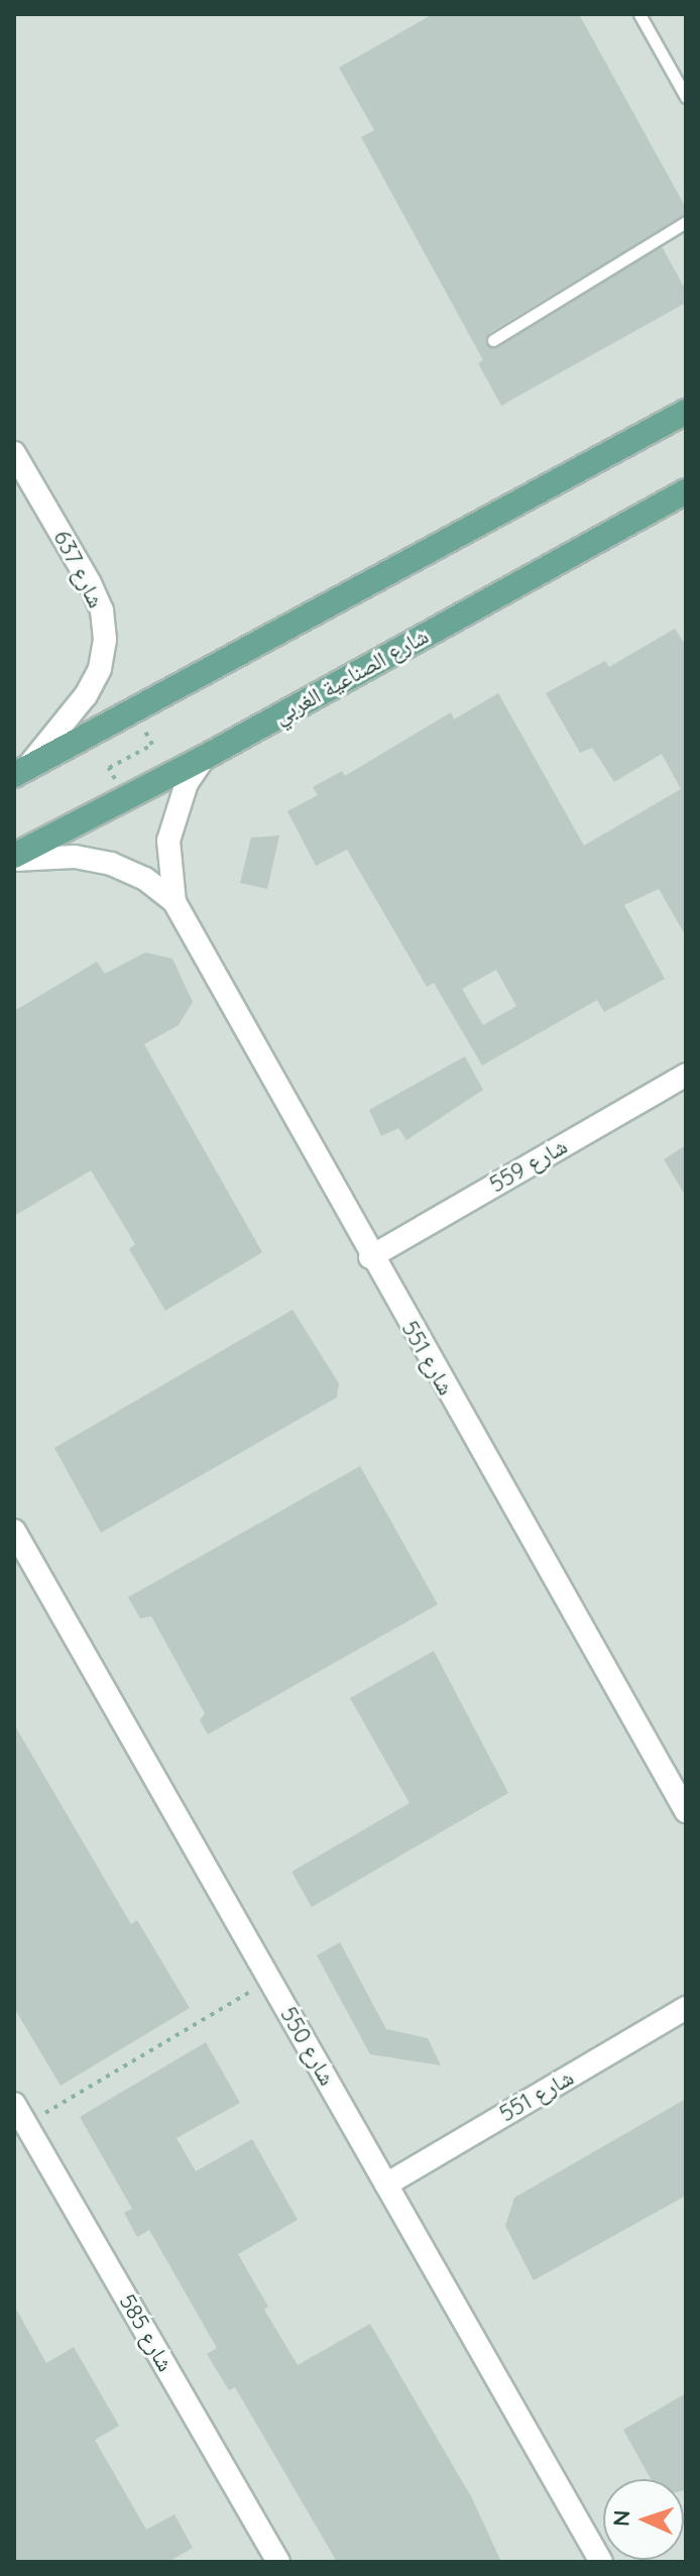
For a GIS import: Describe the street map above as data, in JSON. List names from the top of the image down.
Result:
{
  "streets": {
    "main road": ["شارع الصناعية الغربي"],
    "street": [
      "شارع 637",
      "شارع 559",
      "شارع 551",
      "شارع 550",
      "شارع 585"
    ]
  },
  "crossings": [
    ["شارع الصناعية الغربي", "شارع 551"],
    ["شارع 559", "شارع 551"],
    ["شارع 551", "شارع 550"]
  ],
  "north": "left"
}
